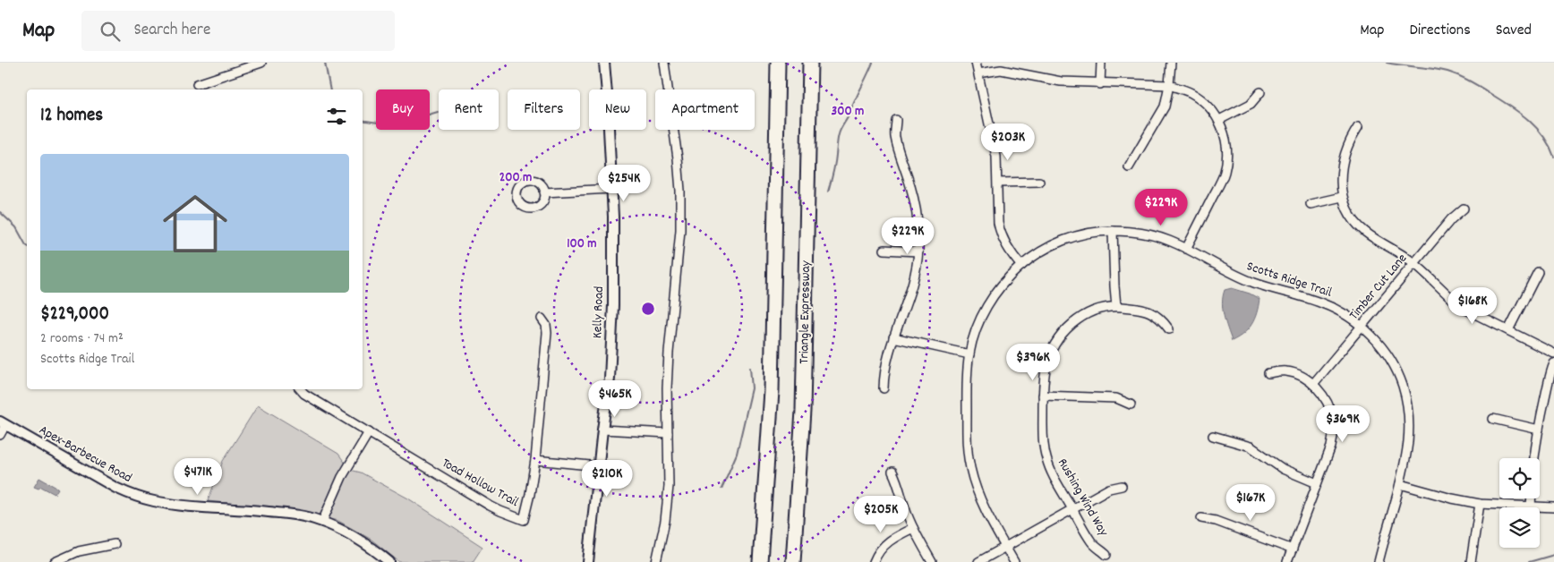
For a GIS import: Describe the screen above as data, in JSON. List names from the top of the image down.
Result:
{
  "streets": {
    "highway": ["Triangle Expressway"],
    "street": [
      "Scotts Ridge Trail",
      "Timber Cut Lane",
      "Kelly Road",
      "Apex-Barbecue Road",
      "Toad Hollow Trail",
      "Rushing Wind Way"
    ]
  },
  "crossings": [
    ["Scotts Ridge Trail", "Timber Cut Lane"]
  ],
  "page": {
    "header": "Map",
    "search": "Search here",
    "nav": ["Map", "Directions", "Saved"],
    "chip": [
      "Buy",
      "Rent",
      "Filters",
      "New",
      "Apartment"
    ],
    "heading": "12 homes",
    "price": [
      "$203K",
      "$254K",
      "$229K",
      "$229K",
      "$168K",
      "$396K",
      "$465K",
      "$369K",
      "$471K",
      "$210K",
      "$167K",
      "$205K"
    ],
    "list": [
      {
        "name": "$229,000",
        "note": "2 rooms · 74 m² · Scotts Ridge Trail"
      }
    ]
  },
  "rings": ["300 m", "200 m", "100 m"]
}
